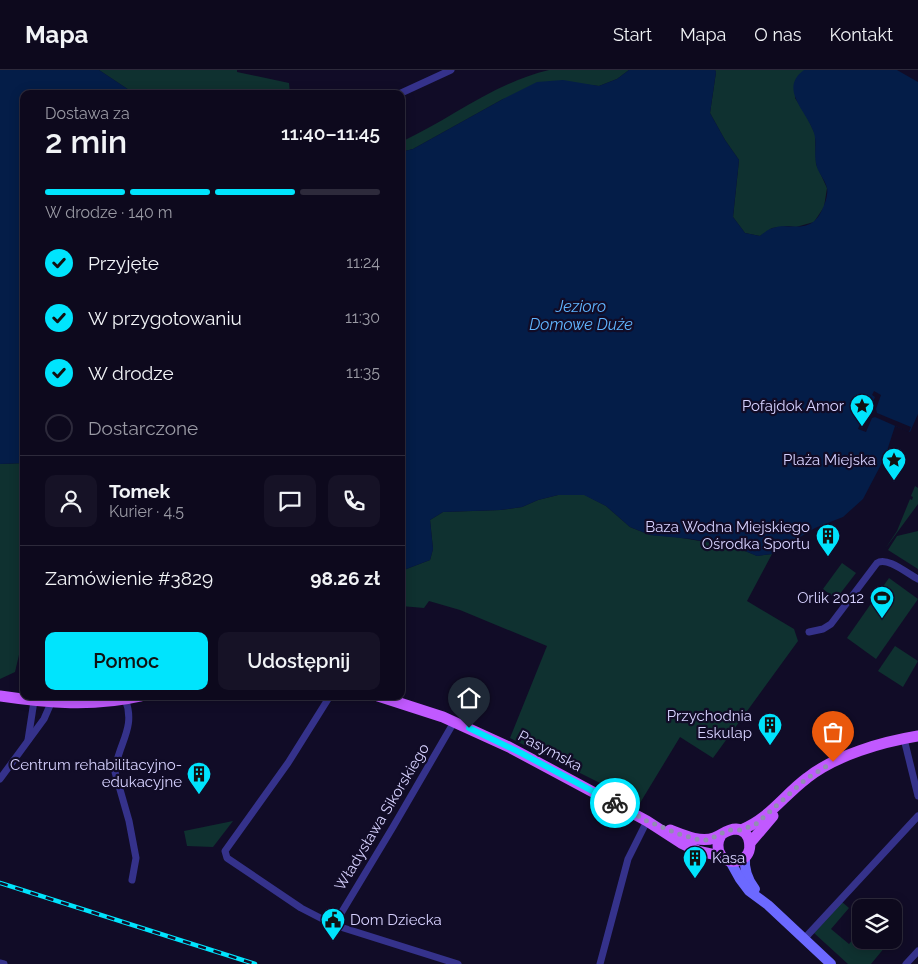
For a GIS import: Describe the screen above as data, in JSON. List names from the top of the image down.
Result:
{
  "streets": {
    "main road": ["Pasymska"],
    "street": ["Władysława Sikorskiego"]
  },
  "crossings": [
    ["Pasymska", "Władysława Sikorskiego"]
  ],
  "water": ["Jezioro Domowe Duże"],
  "places": {
    "place": ["Pofajdok Amor", "Plaża Miejska"],
    "building": [
      "Baza Wodna Miejskiego Ośrodka Sportu",
      "Przychodnia Eskulap",
      "Centrum rehabilitacyjno- edukacyjne",
      "Kasa"
    ],
    "sports": ["Orlik 2012"],
    "public building": ["Dom Dziecka"]
  },
  "page": {
    "header": "Mapa",
    "nav": [
      "Start",
      "Mapa",
      "O nas",
      "Kontakt"
    ],
    "heading": ["2 min", "Dostawa za", "11:40–11:45"],
    "panel": [
      "Tomek",
      "Kurier · 4.5",
      "Zamówienie #3829",
      "98.26 zł"
    ],
    "bar": "W drodze · 140 m",
    "list": [
      ["Przyjęte", "11:24"],
      ["W przygotowaniu", "11:30"],
      ["W drodze", "11:35"],
      "Dostarczone"
    ],
    "buttons": ["Pomoc", "Udostępnij"]
  }
}
